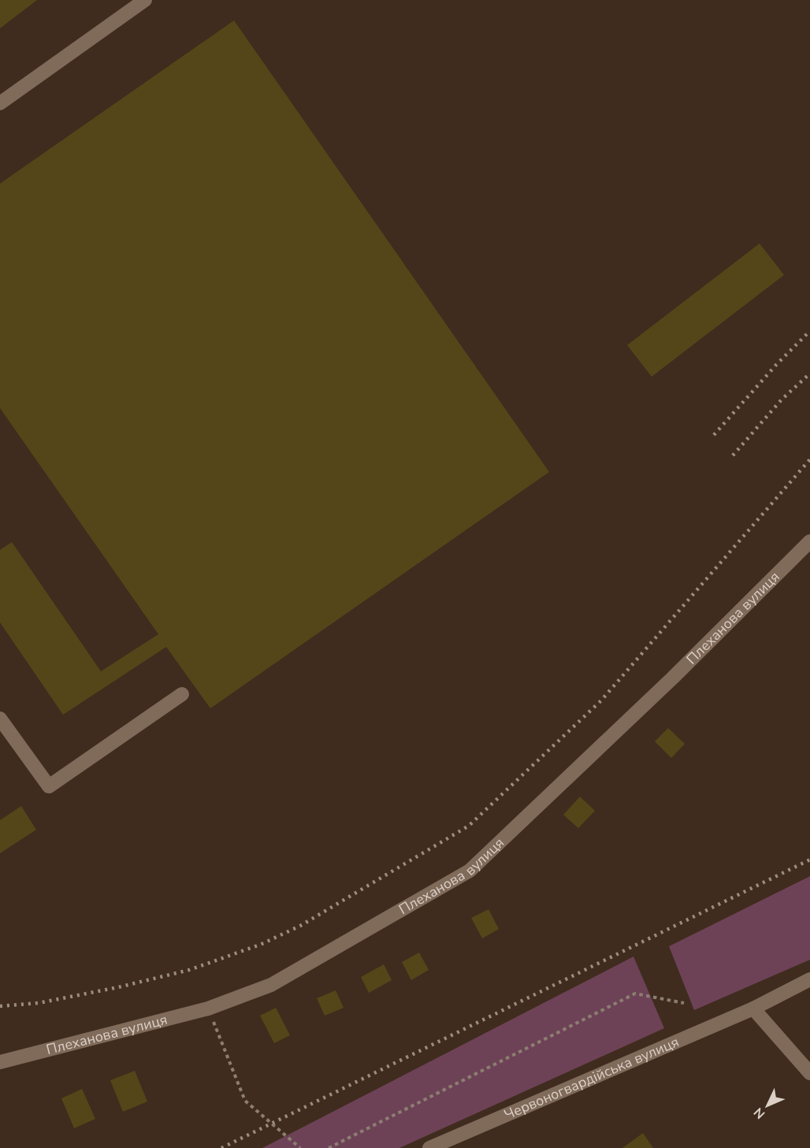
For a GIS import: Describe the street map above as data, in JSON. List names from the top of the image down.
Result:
{
  "streets": {
    "street": ["Плеханова вулиця", "Червоногвардійська вулиця"]
  },
  "north": "bottom left"
}
